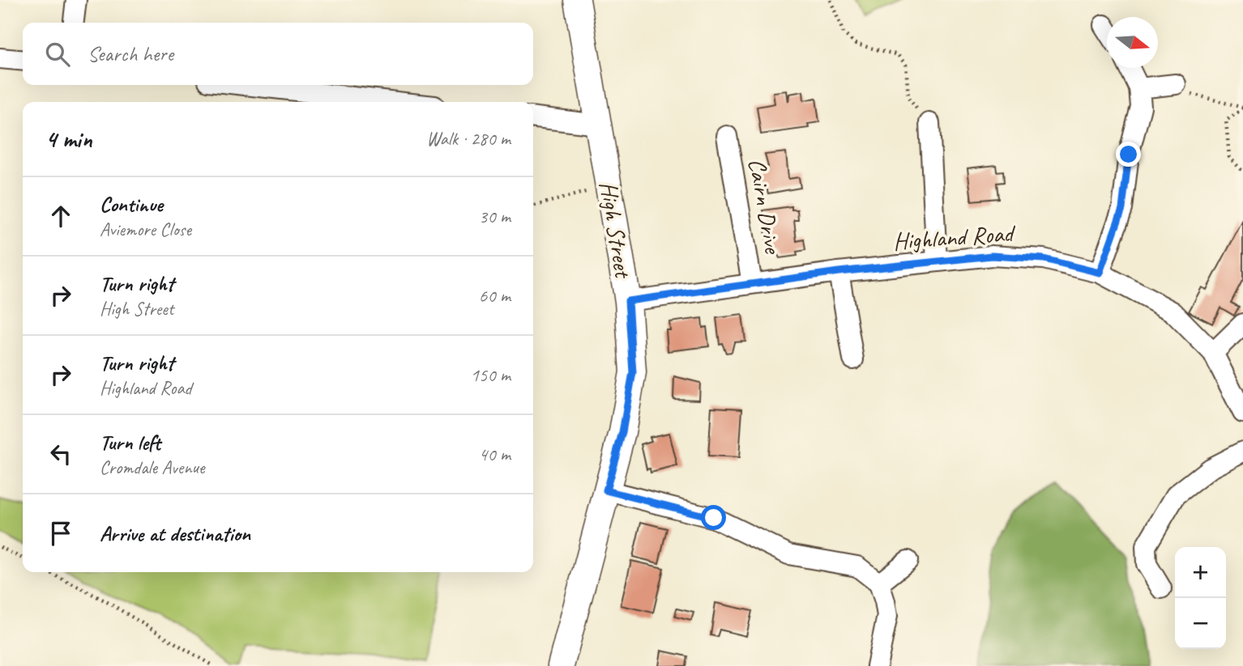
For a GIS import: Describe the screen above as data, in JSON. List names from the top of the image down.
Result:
{
  "streets": {
    "street": ["Cairn Drive", "High Street", "Highland Road"]
  },
  "crossings": [
    ["Cairn Drive", "Highland Road"],
    ["High Street", "Highland Road"]
  ],
  "north": "right",
  "page": {
    "search": "Search here",
    "heading": ["4 min", "Walk · 280 m"],
    "list": [
      ["Continue", "Aviemore Close", "30 m"],
      ["Turn right", "High Street", "60 m"],
      ["Turn right", "Highland Road", "150 m"],
      ["Turn left", "Cromdale Avenue", "40 m"],
      "Arrive at destination"
    ],
    "map_buttons": ["+", "−"]
  }
}
